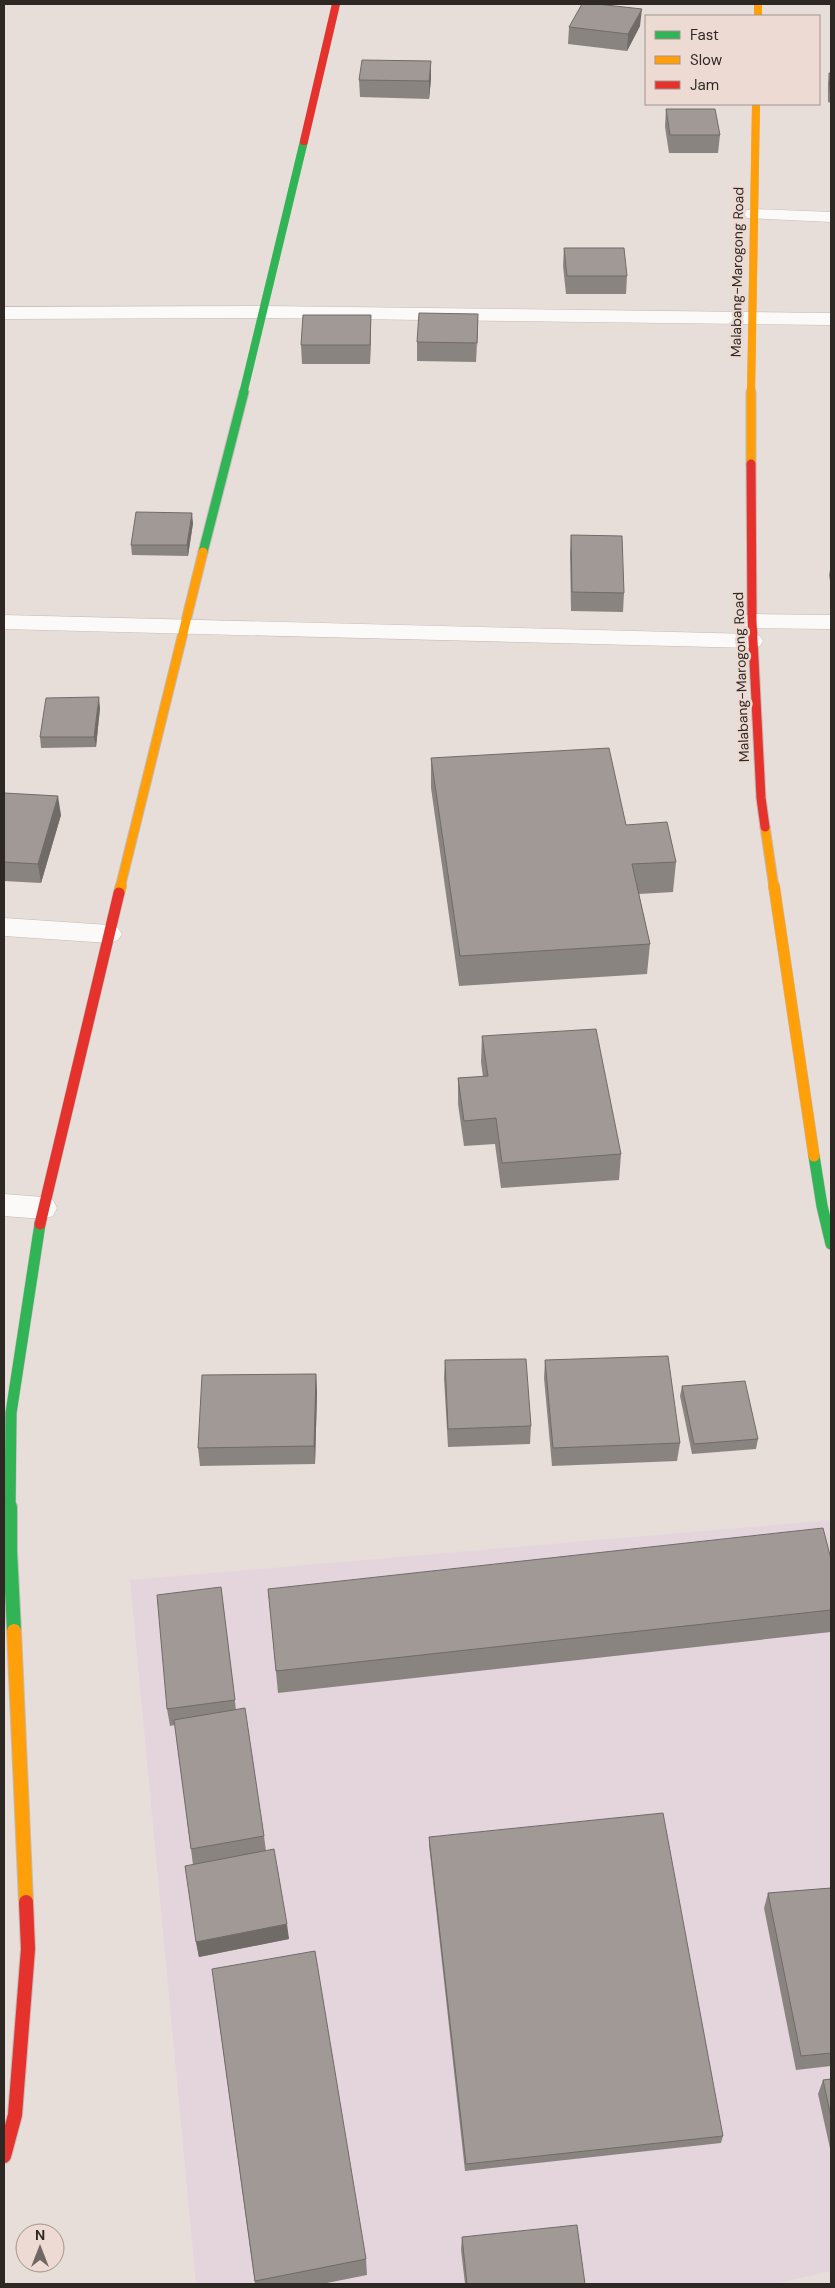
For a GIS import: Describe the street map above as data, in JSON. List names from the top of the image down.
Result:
{
  "streets": {
    "street": ["Malabang-Marogong Road"]
  },
  "legend": ["Fast", "Slow", "Jam"],
  "north": "top"
}
